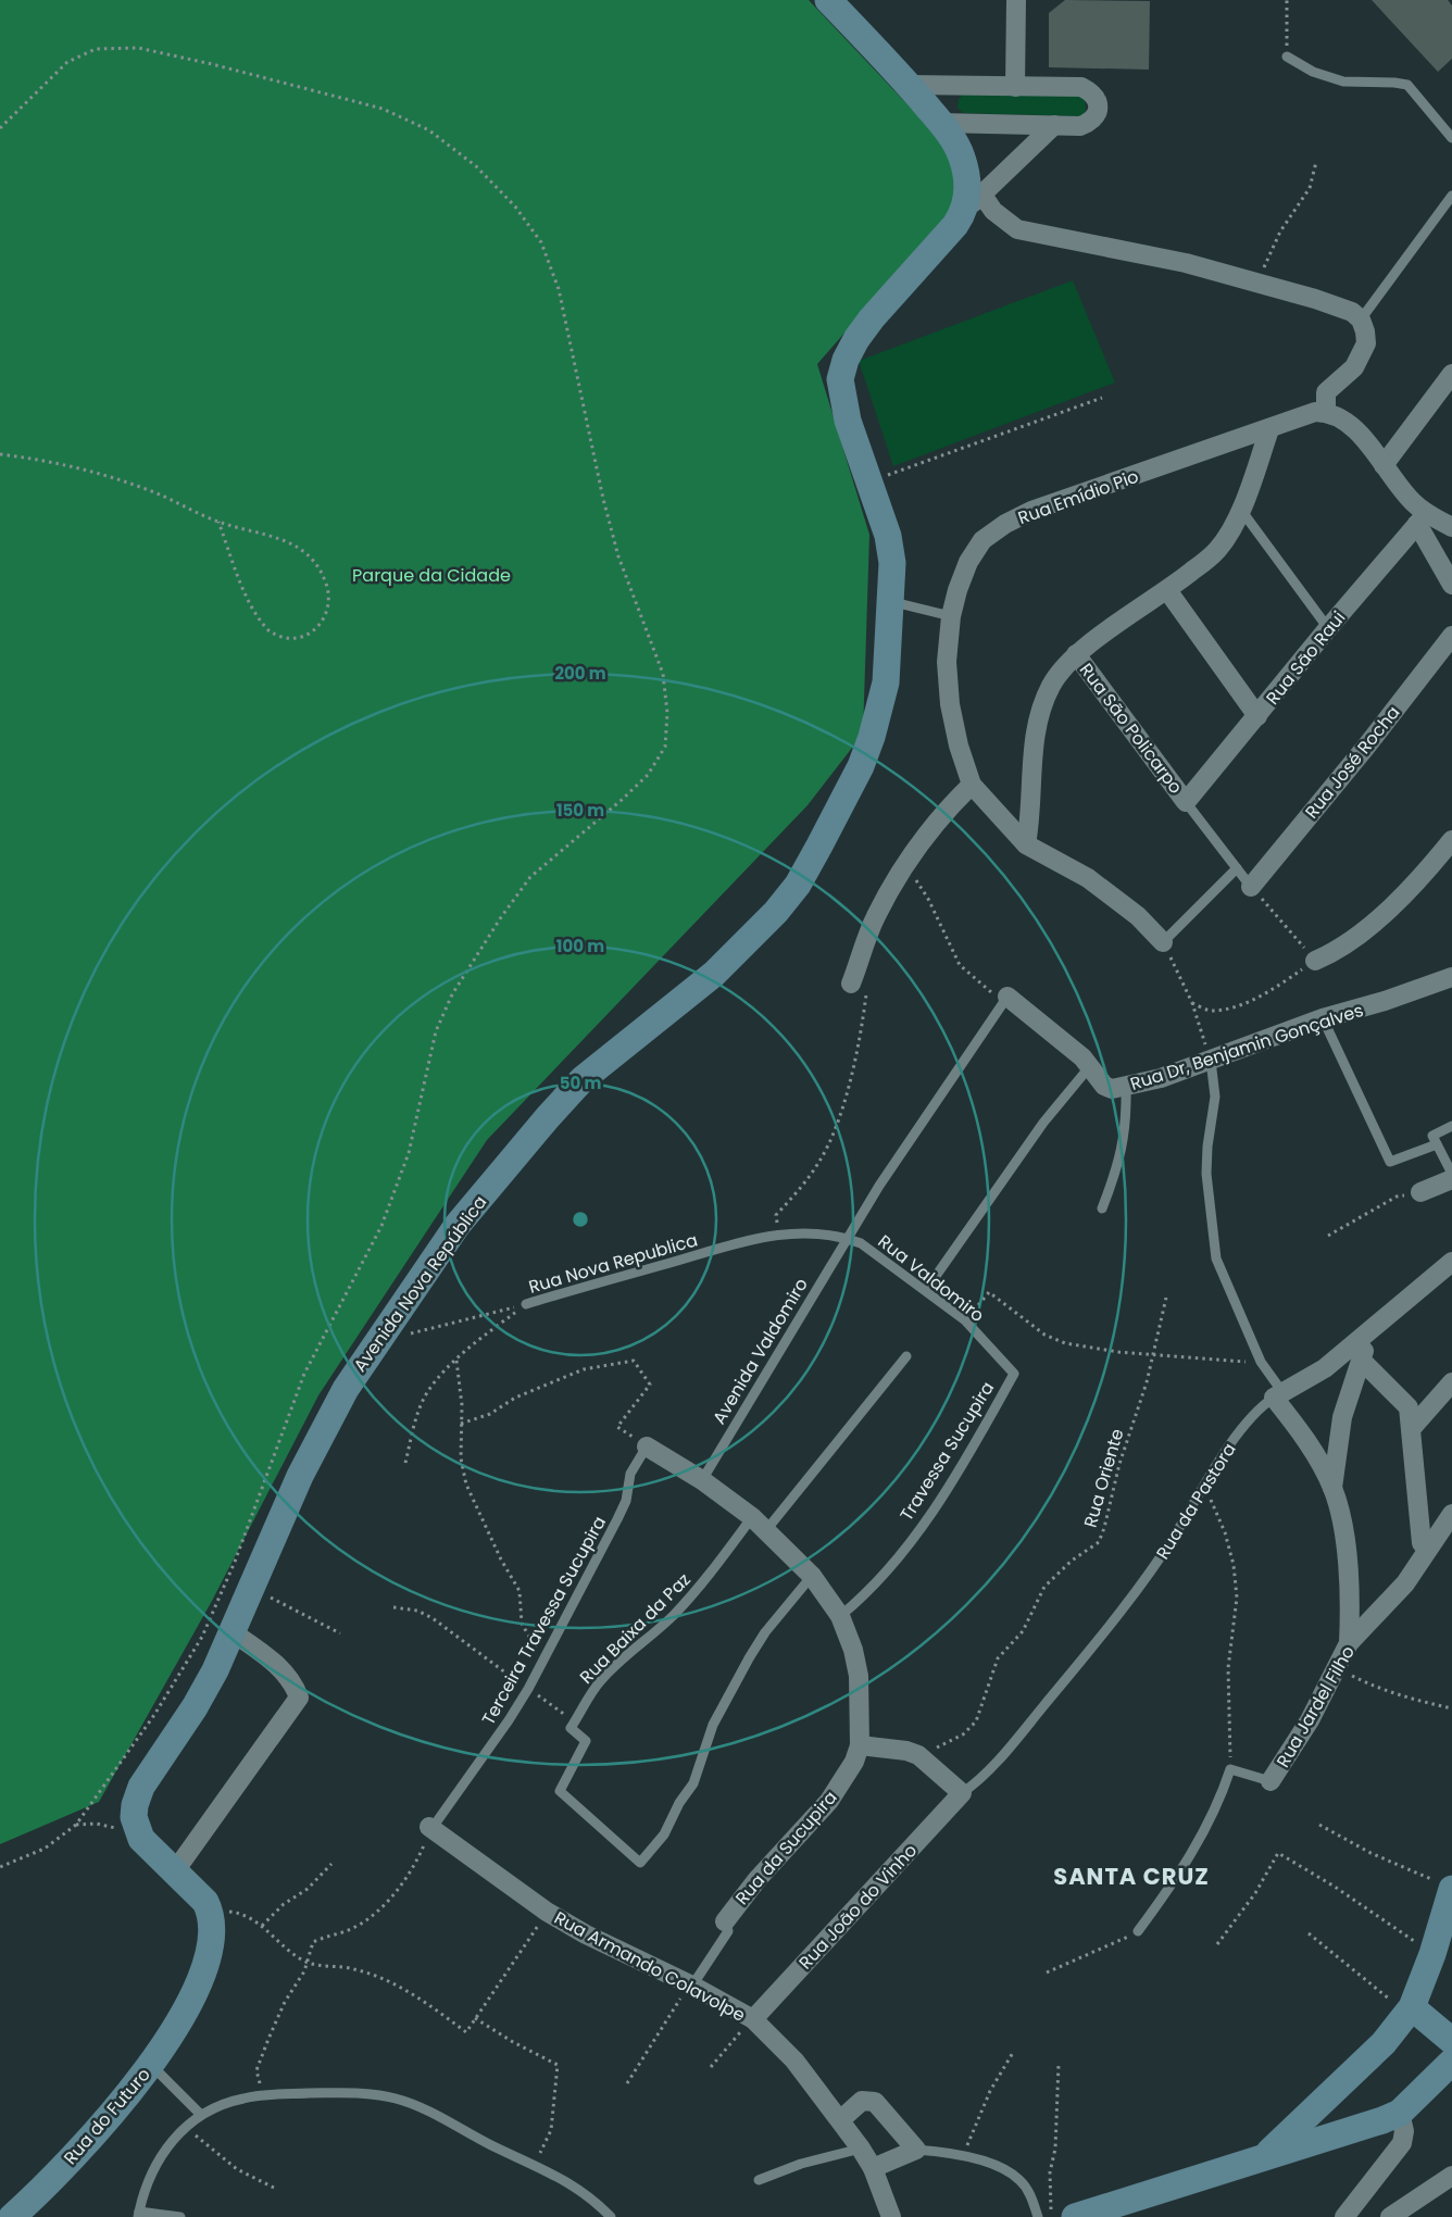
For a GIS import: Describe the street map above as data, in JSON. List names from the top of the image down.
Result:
{
  "streets": {
    "street": [
      "Rua Emídio Pio",
      "Rua São Raui",
      "Rua São Policarpo",
      "Rua José Rocha",
      "Rua Dr, Benjamin Gonçalves",
      "Avenida Nova República",
      "Rua da Pastora",
      "Rua Jardel Filho",
      "Rua da Sucupira",
      "Rua João do Vinho",
      "Rua Armando Colavolpe",
      "Rua do Futuro"
    ],
    "lane": [
      "Rua Nova Republica",
      "Rua Valdomiro",
      "Avenida Valdomiro",
      "Travessa Sucupira",
      "Terceira Travessa Sucupira",
      "Rua Baixa da Paz"
    ],
    "path": ["Rua Oriente"]
  },
  "crossings": [
    ["Rua São Raui", "Rua São Policarpo"],
    ["Rua Dr, Benjamin Gonçalves", "Avenida Valdomiro"],
    ["Rua Nova Republica", "Rua Valdomiro"],
    ["Rua Nova Republica", "Avenida Valdomiro"],
    ["Rua Valdomiro", "Avenida Valdomiro"],
    ["Rua Valdomiro", "Travessa Sucupira"],
    ["Avenida Nova República", "Rua do Futuro"],
    ["Avenida Valdomiro", "Rua da Sucupira"],
    ["Travessa Sucupira", "Rua da Sucupira"],
    ["Rua da Pastora", "Rua João do Vinho"],
    ["Terceira Travessa Sucupira", "Rua da Sucupira"],
    ["Terceira Travessa Sucupira", "Rua Armando Colavolpe"],
    ["Rua Baixa da Paz", "Rua da Sucupira"],
    ["Rua João do Vinho", "Rua Armando Colavolpe"]
  ],
  "districts": ["SANTA CRUZ"],
  "parks": ["Parque da Cidade"],
  "rings": [
    "200 m",
    "150 m",
    "100 m",
    "50 m"
  ]
}
